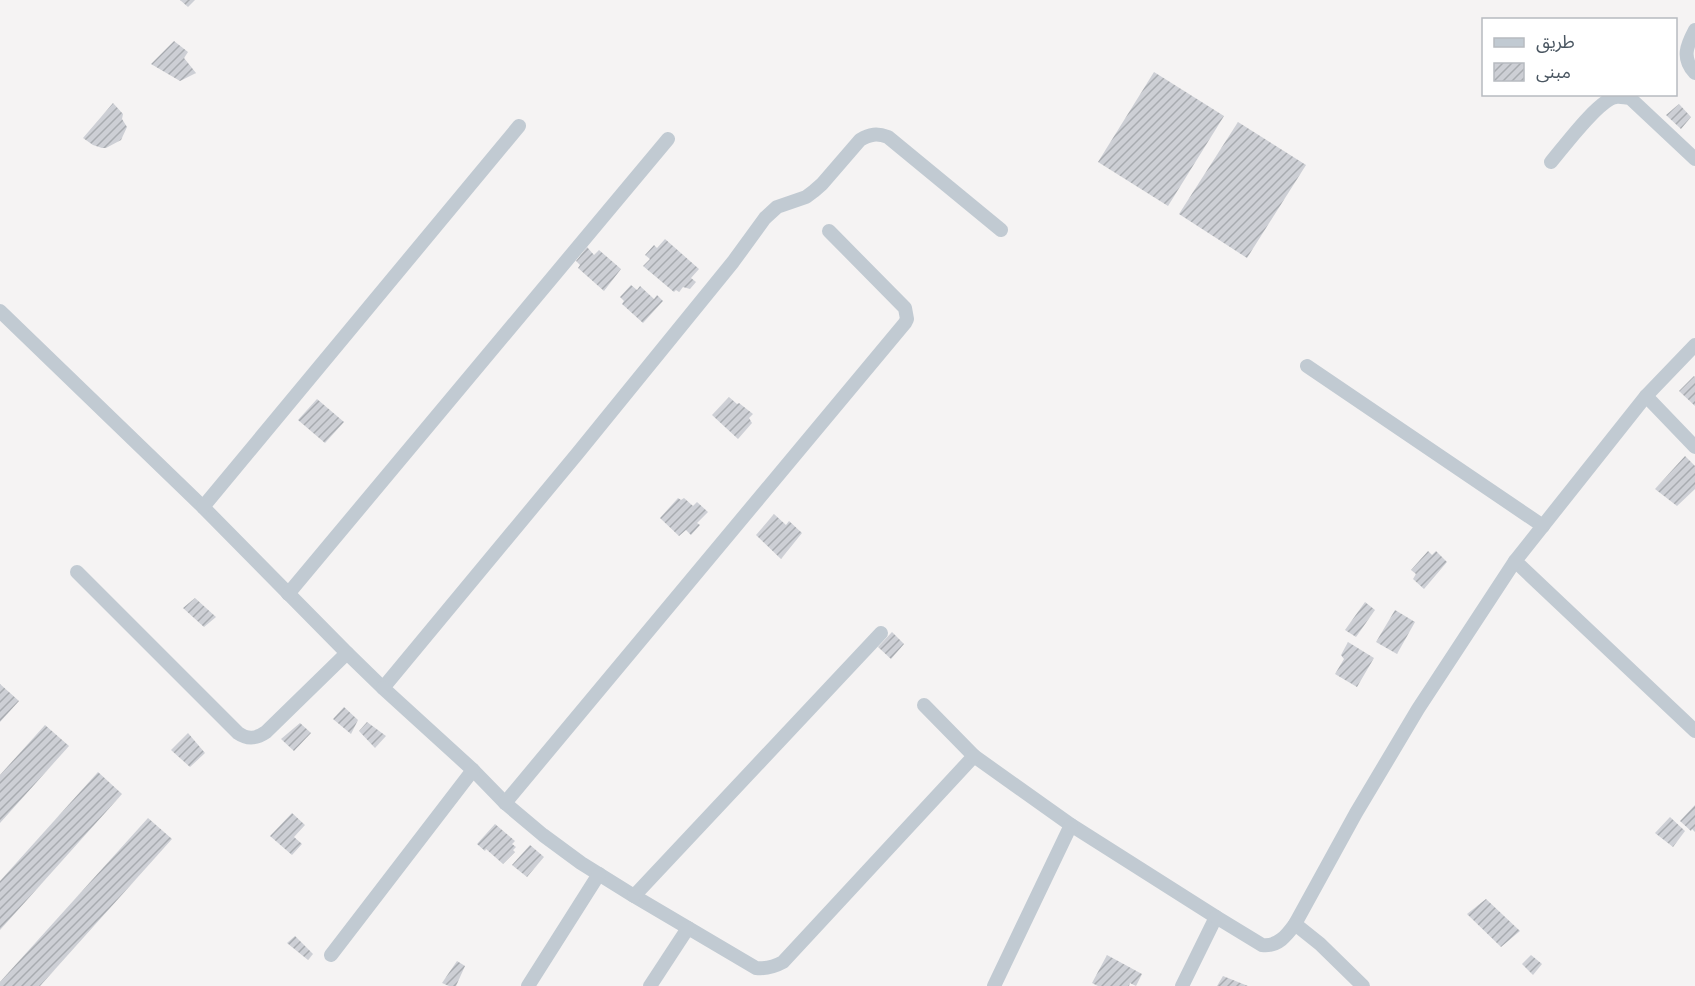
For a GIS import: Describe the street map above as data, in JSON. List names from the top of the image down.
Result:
{
  "legend": ["طريق", "مبنى"]
}
